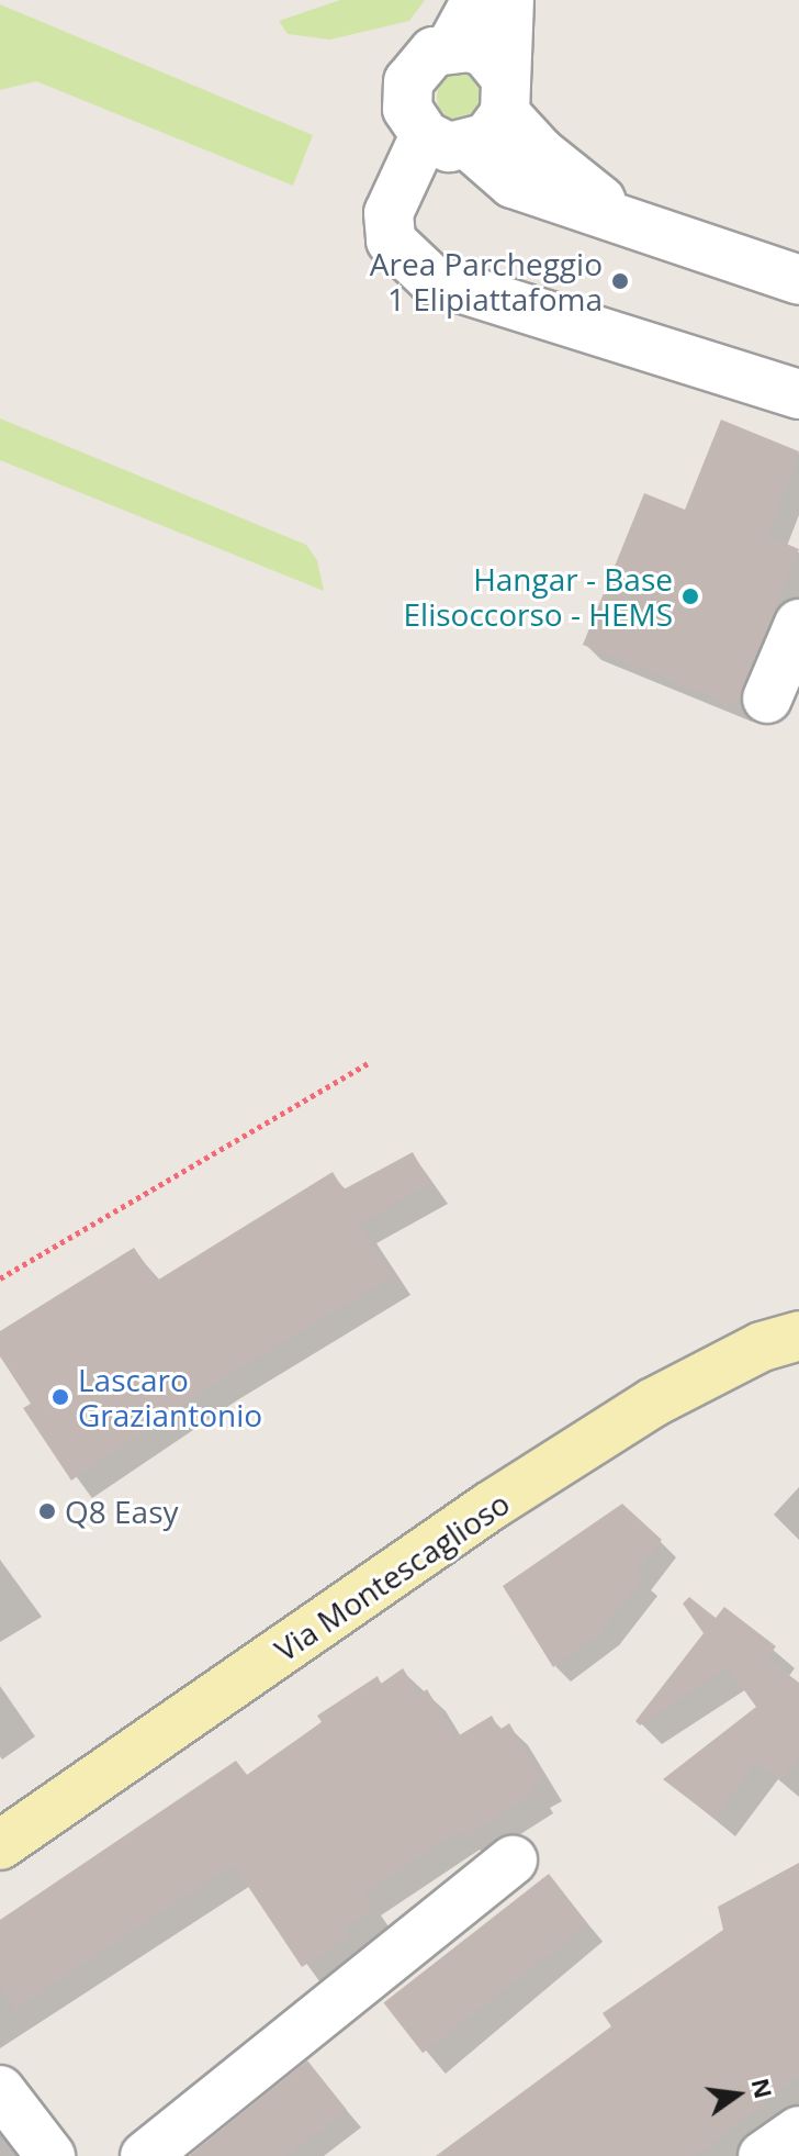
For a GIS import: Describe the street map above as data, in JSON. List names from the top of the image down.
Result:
{
  "streets": {
    "main road": ["Via Montescaglioso"]
  },
  "places": [
    "Area Parcheggio 1 Elipiattafoma",
    "Hangar - Base Elisoccorso - HEMS",
    "Lascaro Graziantonio",
    "Q8 Easy"
  ],
  "north": "right"
}
